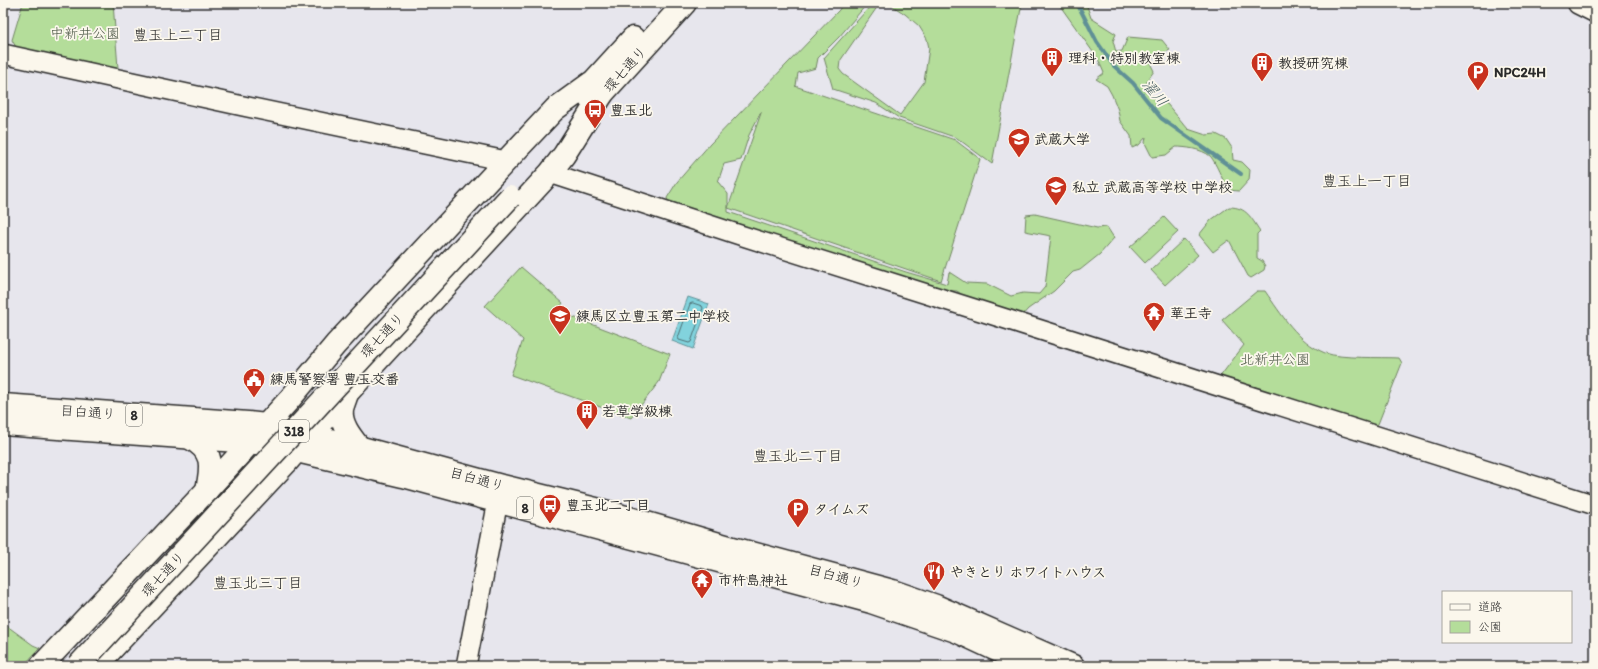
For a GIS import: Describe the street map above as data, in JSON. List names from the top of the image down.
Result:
{
  "streets": {
    "main road": [
      "環七通り",
      "目白通り",
      "8",
      "318"
    ]
  },
  "districts": [
    "豊玉上二丁目",
    "豊玉上一丁目",
    "豊玉北二丁目",
    "豊玉北三丁目"
  ],
  "water": ["濯川"],
  "parks": ["中新井公園", "北新井公園"],
  "places": {
    "building": ["理科・特別教室棟", "教授研究棟", "若草学級棟"],
    "parking": ["NPC24H", "タイムズ"],
    "bus stop": ["豊玉北", "豊玉北二丁目"],
    "school or university": ["武蔵大学", "私立 武蔵高等学校 中学校", "練馬区立豊玉第二中学校"],
    "temple": ["華王寺", "市杵島神社"],
    "public building": ["練馬警察署 豊玉交番"],
    "restaurant": ["やきとり ホワイトハウス"]
  },
  "legend": ["道路", "公園"]
}
